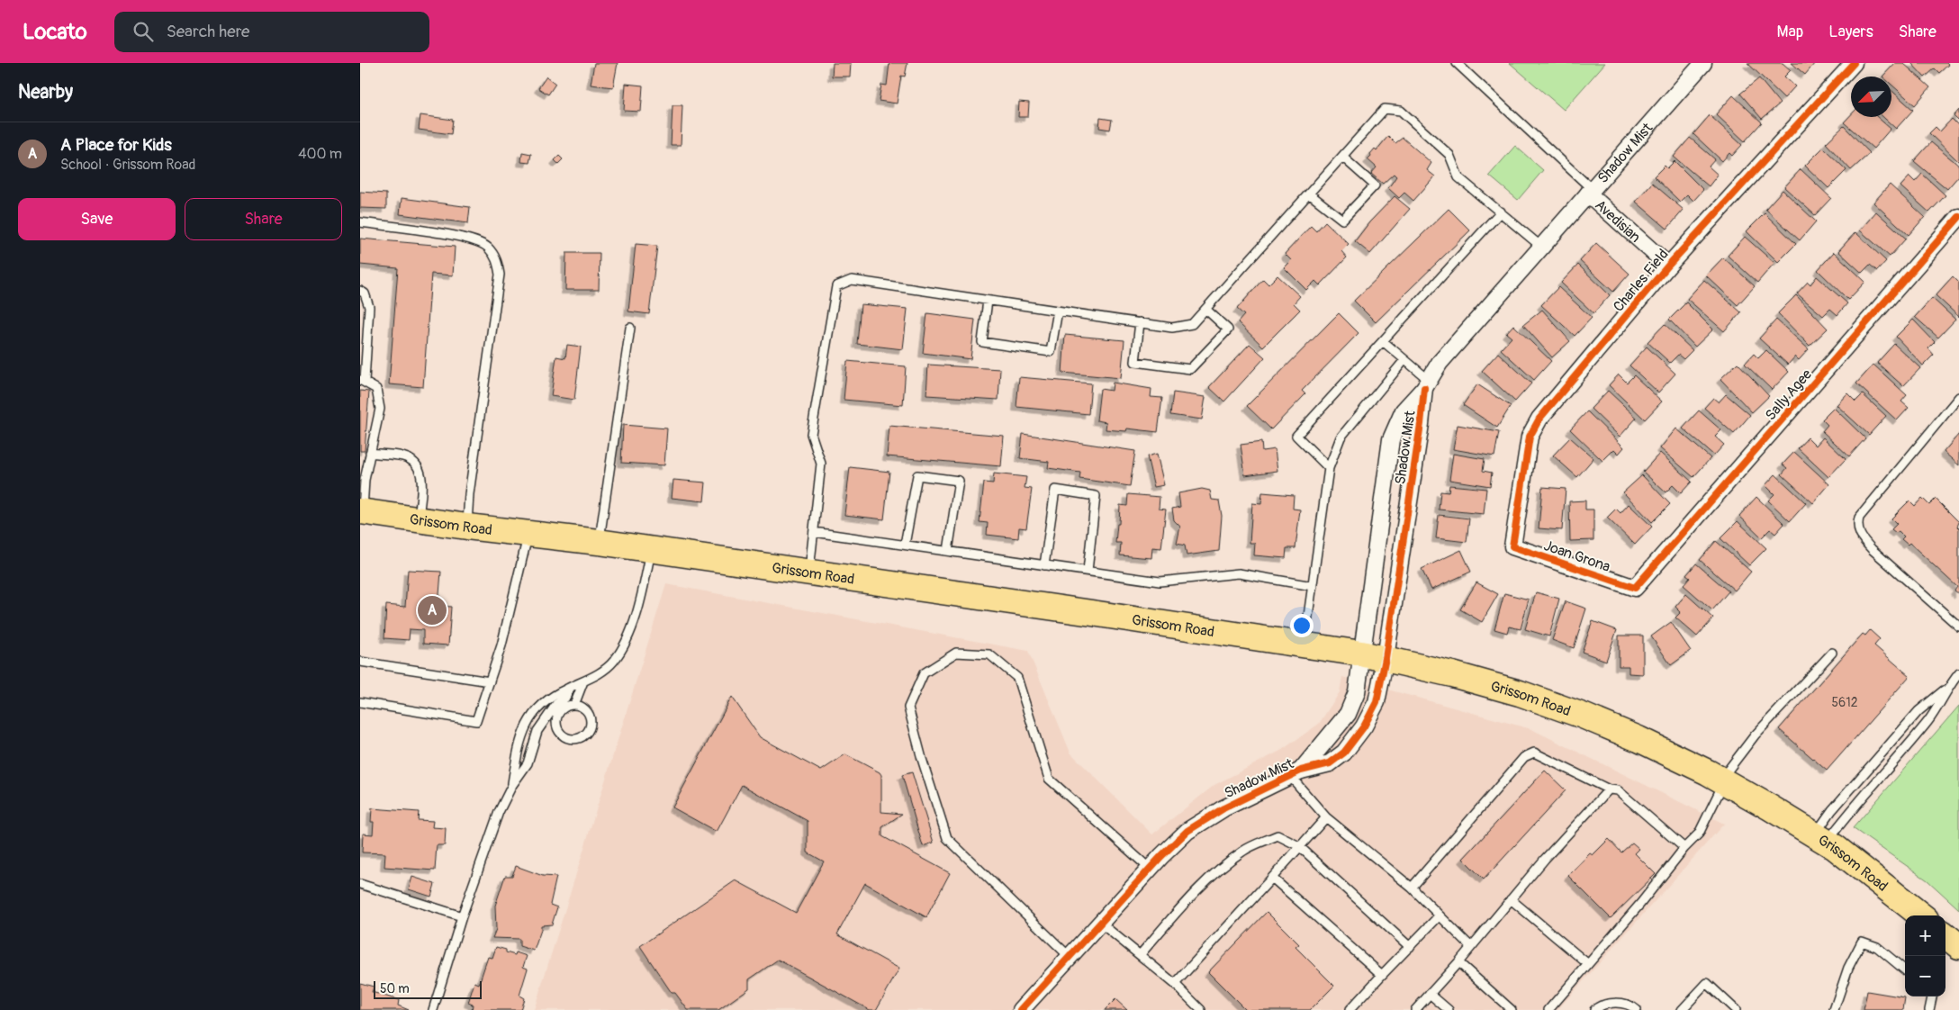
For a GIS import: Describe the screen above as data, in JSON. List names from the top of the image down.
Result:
{
  "streets": {
    "main road": ["Grissom Road"],
    "street": [
      "Shadow Mist",
      "Avedisian",
      "Charles Field",
      "Sally Agee",
      "Joan Grona"
    ]
  },
  "crossings": [
    ["Shadow Mist", "Avedisian"],
    ["Shadow Mist", "Grissom Road"],
    ["Avedisian", "Charles Field"],
    ["Charles Field", "Joan Grona"],
    ["Sally Agee", "Joan Grona"]
  ],
  "house_numbers": ["5612"],
  "scale_bar": "50 m",
  "north": "bottom left",
  "page": {
    "header": "Locato",
    "search": "Search here",
    "nav": ["Map", "Layers", "Share"],
    "heading": "Nearby",
    "list": [
      {
        "mark": "A",
        "name": "A Place for Kids",
        "note": "School · Grissom Road",
        "value": "400 m"
      }
    ],
    "buttons": ["Save", "Share"],
    "pins": "A",
    "map_buttons": ["+", "−"],
    "scale": "50 m"
  }
}
